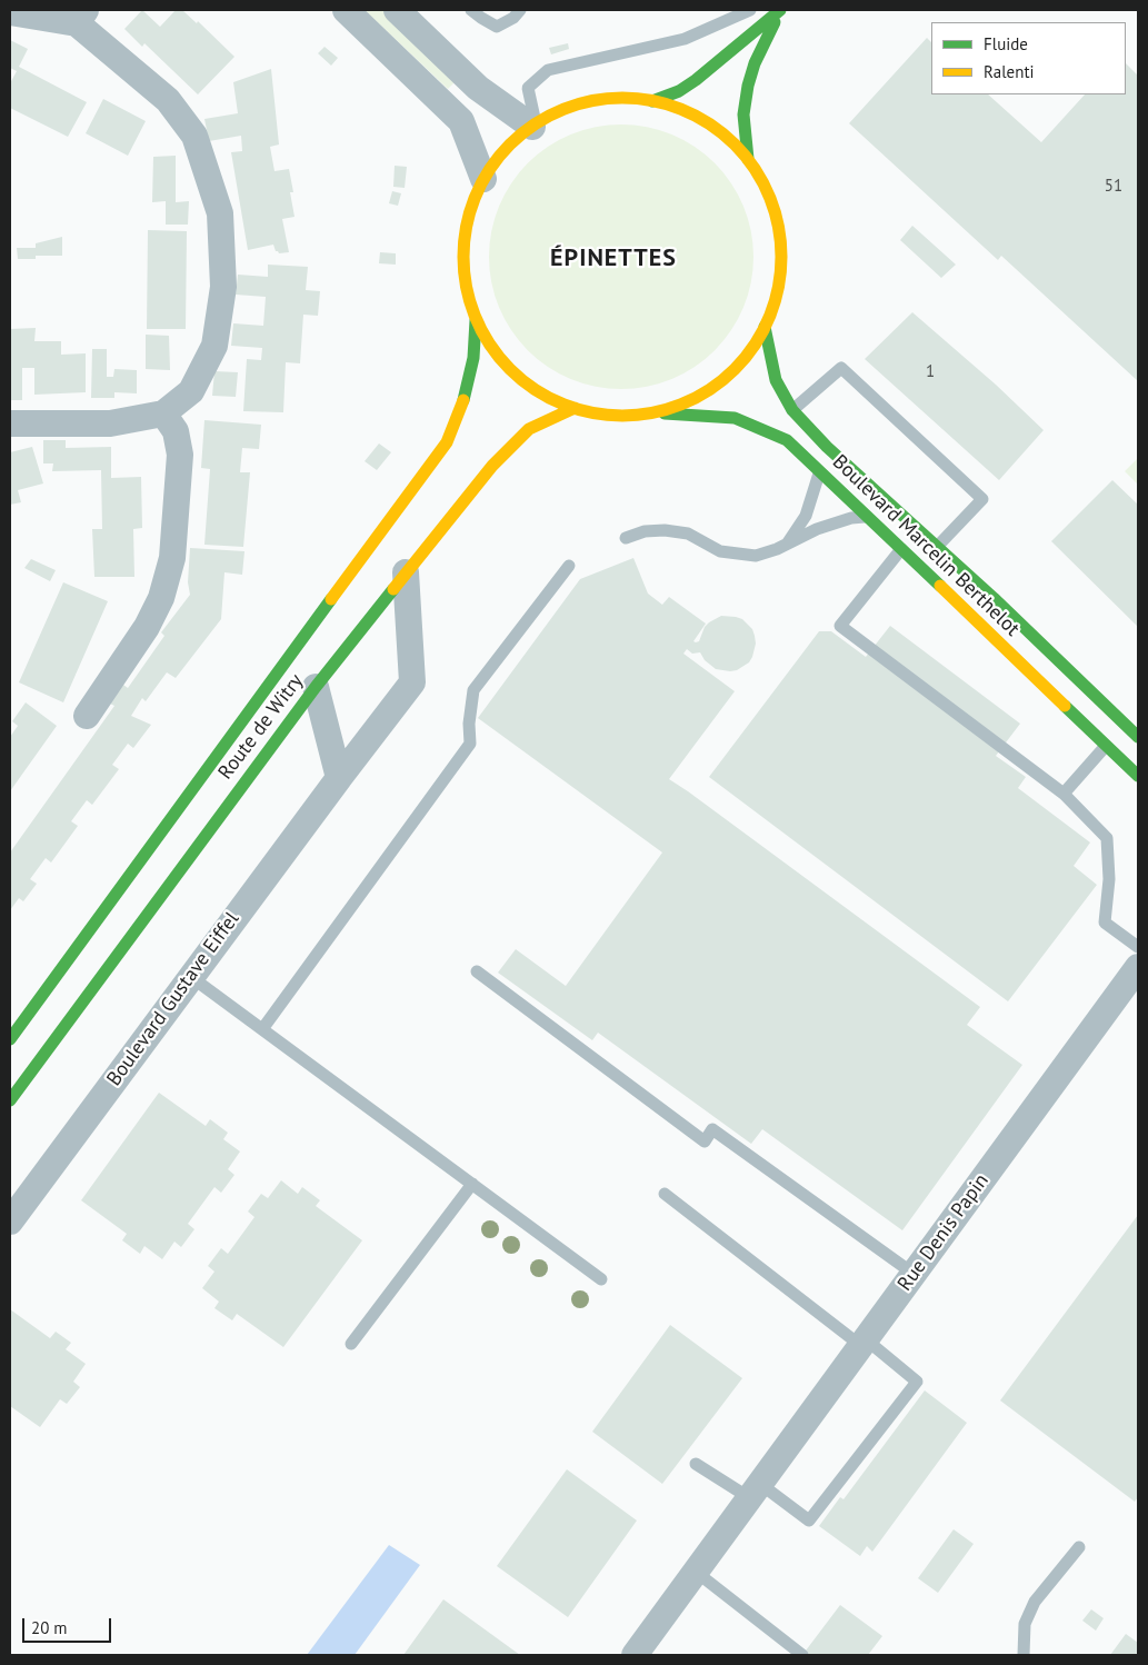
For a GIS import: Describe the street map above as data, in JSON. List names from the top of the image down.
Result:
{
  "streets": {
    "main road": ["Boulevard Marcelin Berthelot", "Route de Witry"],
    "street": ["Boulevard Gustave Eiffel", "Rue Denis Papin"]
  },
  "crossings": [
    ["Route de Witry", "Boulevard Gustave Eiffel"]
  ],
  "districts": ["ÉPINETTES"],
  "house_numbers": ["51", "1"],
  "legend": ["Fluide", "Ralenti"],
  "scale_bar": "20 m"
}
